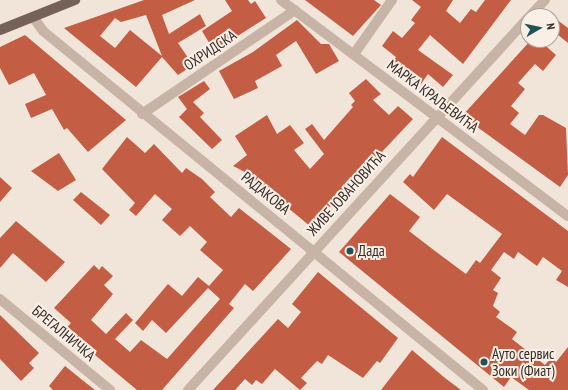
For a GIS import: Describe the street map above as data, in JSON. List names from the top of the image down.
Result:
{
  "streets": {
    "street": [
      "ОХРИДСКА",
      "МАРКА КРАЉЕВИЋА",
      "РАДАКОВА",
      "ЖИВЕ ЈОВАНОВИЋА",
      "БРЕГАЛНИЧКА"
    ]
  },
  "crossings": [
    ["ОХРИДСКА", "МАРКА КРАЉЕВИЋА"],
    ["ОХРИДСКА", "РАДАКОВА"],
    ["МАРКА КРАЉЕВИЋА", "ЖИВЕ ЈОВАНОВИЋА"],
    ["РАДАКОВА", "ЖИВЕ ЈОВАНОВИЋА"]
  ],
  "places": ["Дада", "Ауто сервис Зоки (Фиат)"],
  "north": "right"
}
